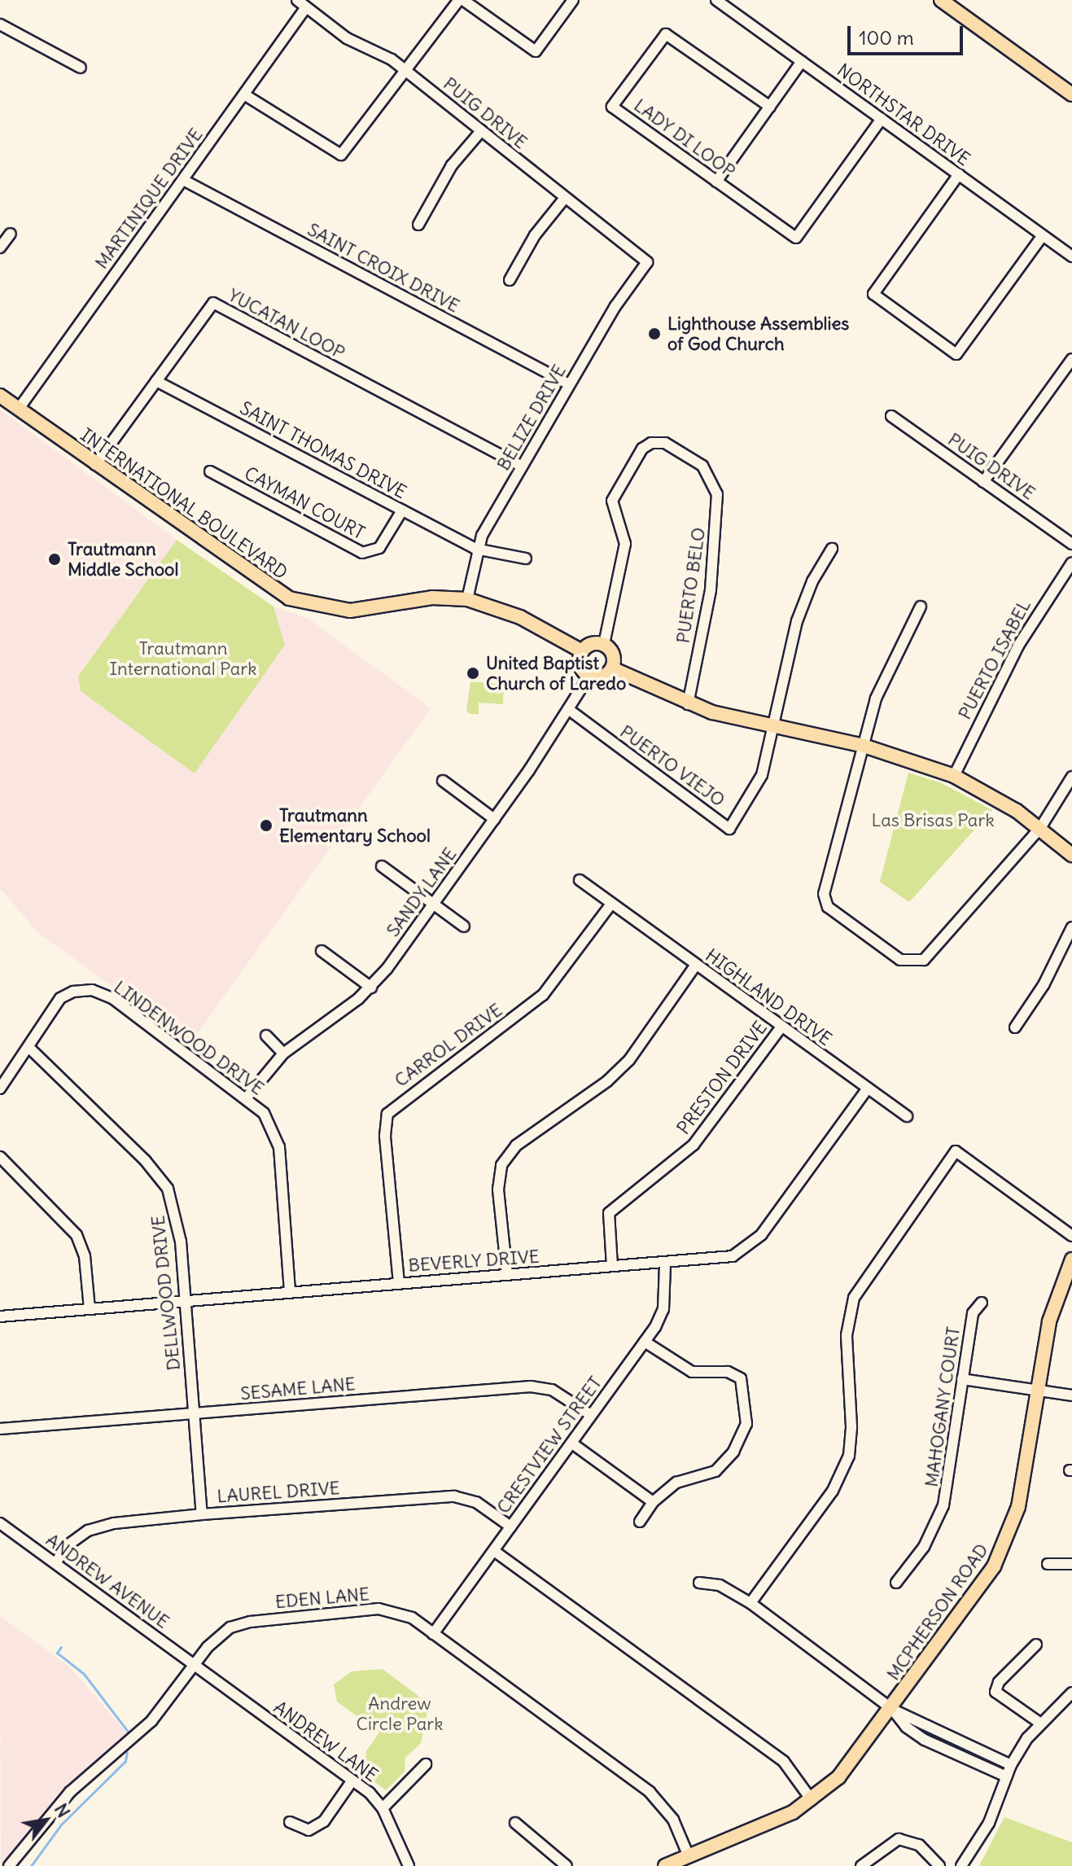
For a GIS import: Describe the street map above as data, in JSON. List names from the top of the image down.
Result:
{
  "streets": {
    "main road": ["INTERNATIONAL BOULEVARD", "MCPHERSON ROAD"],
    "street": [
      "PUIG DRIVE",
      "NORTHSTAR DRIVE",
      "LADY DI LOOP",
      "MARTINIQUE DRIVE",
      "SAINT CROIX DRIVE",
      "YUCATAN LOOP",
      "BELIZE DRIVE",
      "SAINT THOMAS DRIVE",
      "CAYMAN COURT",
      "PUERTO BELO",
      "PUERTO ISABEL",
      "PUERTO VIEJO",
      "SANDY LANE",
      "HIGHLAND DRIVE",
      "LINDENWOOD DRIVE",
      "CARROL DRIVE",
      "PRESTON DRIVE",
      "BEVERLY DRIVE",
      "DELLWOOD DRIVE",
      "SESAME LANE",
      "MAHOGANY COURT",
      "CRESTVIEW STREET",
      "LAUREL DRIVE",
      "ANDREW AVENUE",
      "EDEN LANE",
      "ANDREW LANE"
    ]
  },
  "crossings": [
    ["PUIG DRIVE", "MARTINIQUE DRIVE"],
    ["PUIG DRIVE", "BELIZE DRIVE"],
    ["NORTHSTAR DRIVE", "LADY DI LOOP"],
    ["MARTINIQUE DRIVE", "SAINT CROIX DRIVE"],
    ["MARTINIQUE DRIVE", "INTERNATIONAL BOULEVARD"],
    ["SAINT CROIX DRIVE", "BELIZE DRIVE"],
    ["YUCATAN LOOP", "BELIZE DRIVE"],
    ["YUCATAN LOOP", "SAINT THOMAS DRIVE"],
    ["YUCATAN LOOP", "INTERNATIONAL BOULEVARD"],
    ["BELIZE DRIVE", "SAINT THOMAS DRIVE"],
    ["BELIZE DRIVE", "INTERNATIONAL BOULEVARD"],
    ["SAINT THOMAS DRIVE", "CAYMAN COURT"],
    ["INTERNATIONAL BOULEVARD", "PUERTO BELO"],
    ["INTERNATIONAL BOULEVARD", "SANDY LANE"],
    ["PUERTO BELO", "SANDY LANE"],
    ["PUERTO VIEJO", "SANDY LANE"],
    ["SANDY LANE", "LINDENWOOD DRIVE"],
    ["HIGHLAND DRIVE", "CARROL DRIVE"],
    ["HIGHLAND DRIVE", "PRESTON DRIVE"],
    ["HIGHLAND DRIVE", "BEVERLY DRIVE"],
    ["LINDENWOOD DRIVE", "BEVERLY DRIVE"],
    ["LINDENWOOD DRIVE", "DELLWOOD DRIVE"],
    ["CARROL DRIVE", "BEVERLY DRIVE"],
    ["PRESTON DRIVE", "BEVERLY DRIVE"],
    ["BEVERLY DRIVE", "DELLWOOD DRIVE"],
    ["BEVERLY DRIVE", "CRESTVIEW STREET"],
    ["DELLWOOD DRIVE", "SESAME LANE"],
    ["DELLWOOD DRIVE", "LAUREL DRIVE"],
    ["SESAME LANE", "CRESTVIEW STREET"],
    ["CRESTVIEW STREET", "LAUREL DRIVE"],
    ["CRESTVIEW STREET", "EDEN LANE"],
    ["LAUREL DRIVE", "ANDREW AVENUE"],
    ["ANDREW AVENUE", "EDEN LANE"],
    ["ANDREW AVENUE", "ANDREW LANE"],
    ["EDEN LANE", "MCPHERSON ROAD"],
    ["EDEN LANE", "ANDREW LANE"]
  ],
  "parks": ["Trautmann International Park", "Las Brisas Park", "Andrew Circle Park"],
  "places": [
    "Lighthouse Assemblies of God Church",
    "Trautmann Middle School",
    "United Baptist Church of Laredo",
    "Trautmann Elementary School"
  ],
  "scale_bar": "100 m",
  "north": "top right"
}
